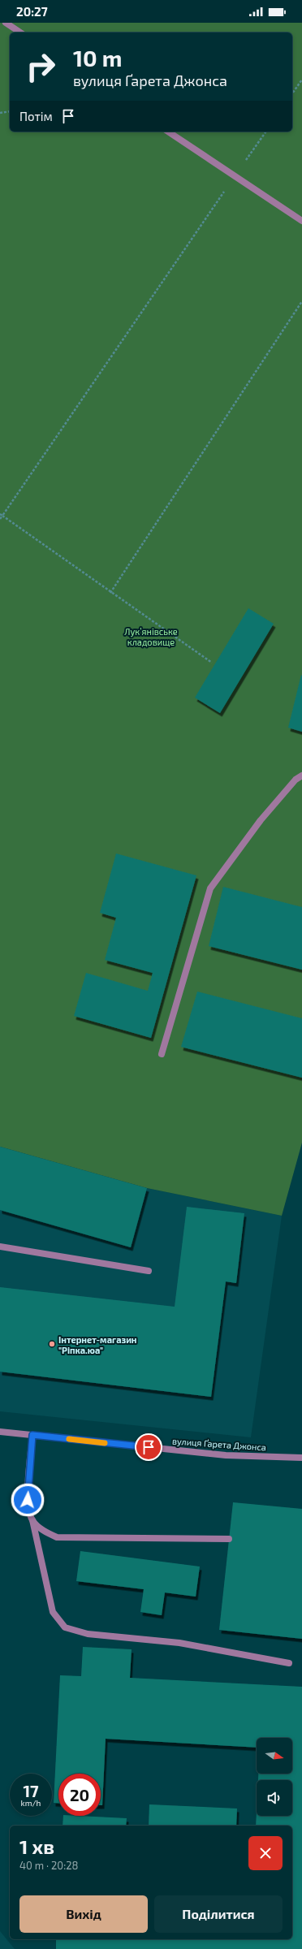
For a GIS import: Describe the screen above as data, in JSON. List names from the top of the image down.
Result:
{
  "streets": {
    "street": ["вулиця Ґарета Джонса"]
  },
  "parks": ["Лукʼянівське кладовище"],
  "places": ["Інтернет-магазин \"Ріпка.юа\""],
  "north": "right",
  "page": {
    "status": "20:27",
    "turn": ["10 m", "вулиця Ґарета Джонса"],
    "then": "Потім",
    "speed": "17 km/h",
    "limit": "20",
    "heading": ["1 хв", "40 m · 20:28"],
    "buttons": ["Вихід", "Поділитися"]
  }
}
